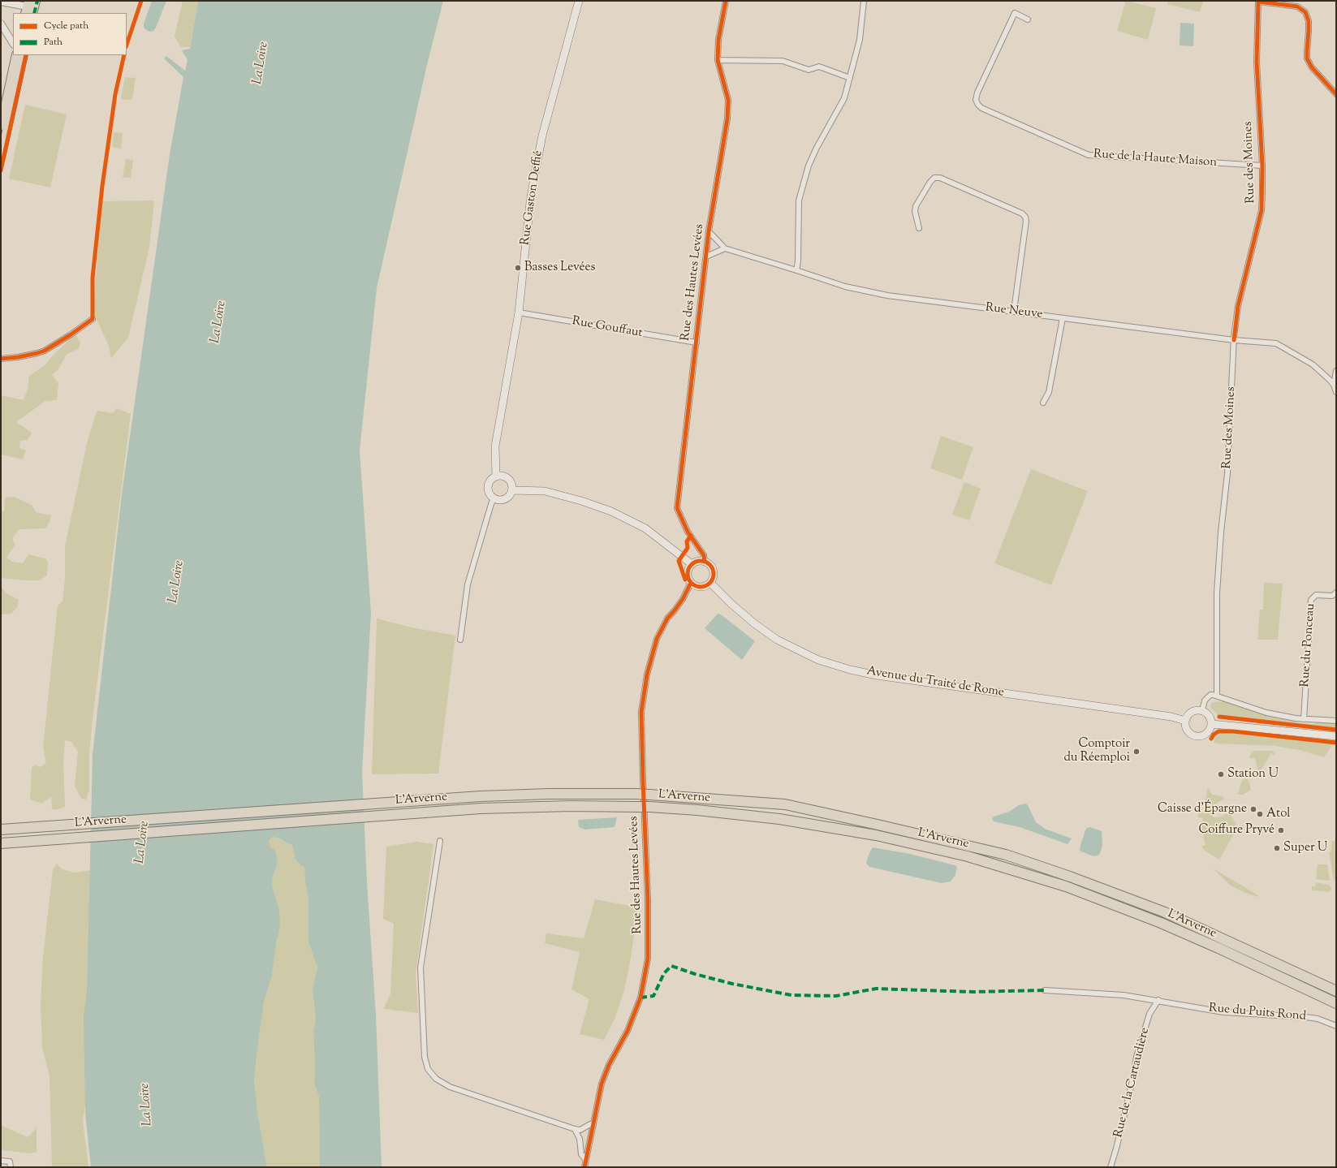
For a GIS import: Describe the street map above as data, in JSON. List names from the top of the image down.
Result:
{
  "streets": {
    "highway": ["L'Arverne"],
    "main road": ["Rue Gaston Deffié", "Avenue du Traité de Rome"],
    "street": [
      "Rue de la Haute Maison",
      "Rue des Moines",
      "Rue des Hautes Levées",
      "Rue Neuve",
      "Rue Gouffaut",
      "Rue du Ponceau",
      "Rue du Puits Rond",
      "Rue de la Cartaudière"
    ]
  },
  "crossings": [
    ["Rue de la Haute Maison", "Rue des Moines"],
    ["Rue des Moines", "Rue Neuve"],
    ["Rue Gaston Deffié", "Rue Gouffaut"],
    ["Rue des Hautes Levées", "Rue Gouffaut"],
    ["Rue des Hautes Levées", "Avenue du Traité de Rome"],
    ["Rue du Puits Rond", "Rue de la Cartaudière"]
  ],
  "water": ["La Loire"],
  "places": [
    "Basses Levées",
    "Comptoir du Réemploi",
    "Station U",
    "Caisse d'Épargne",
    "Atol",
    "Coiffure Pryvé",
    "Super U"
  ],
  "legend": ["Cycle path", "Path"]
}
